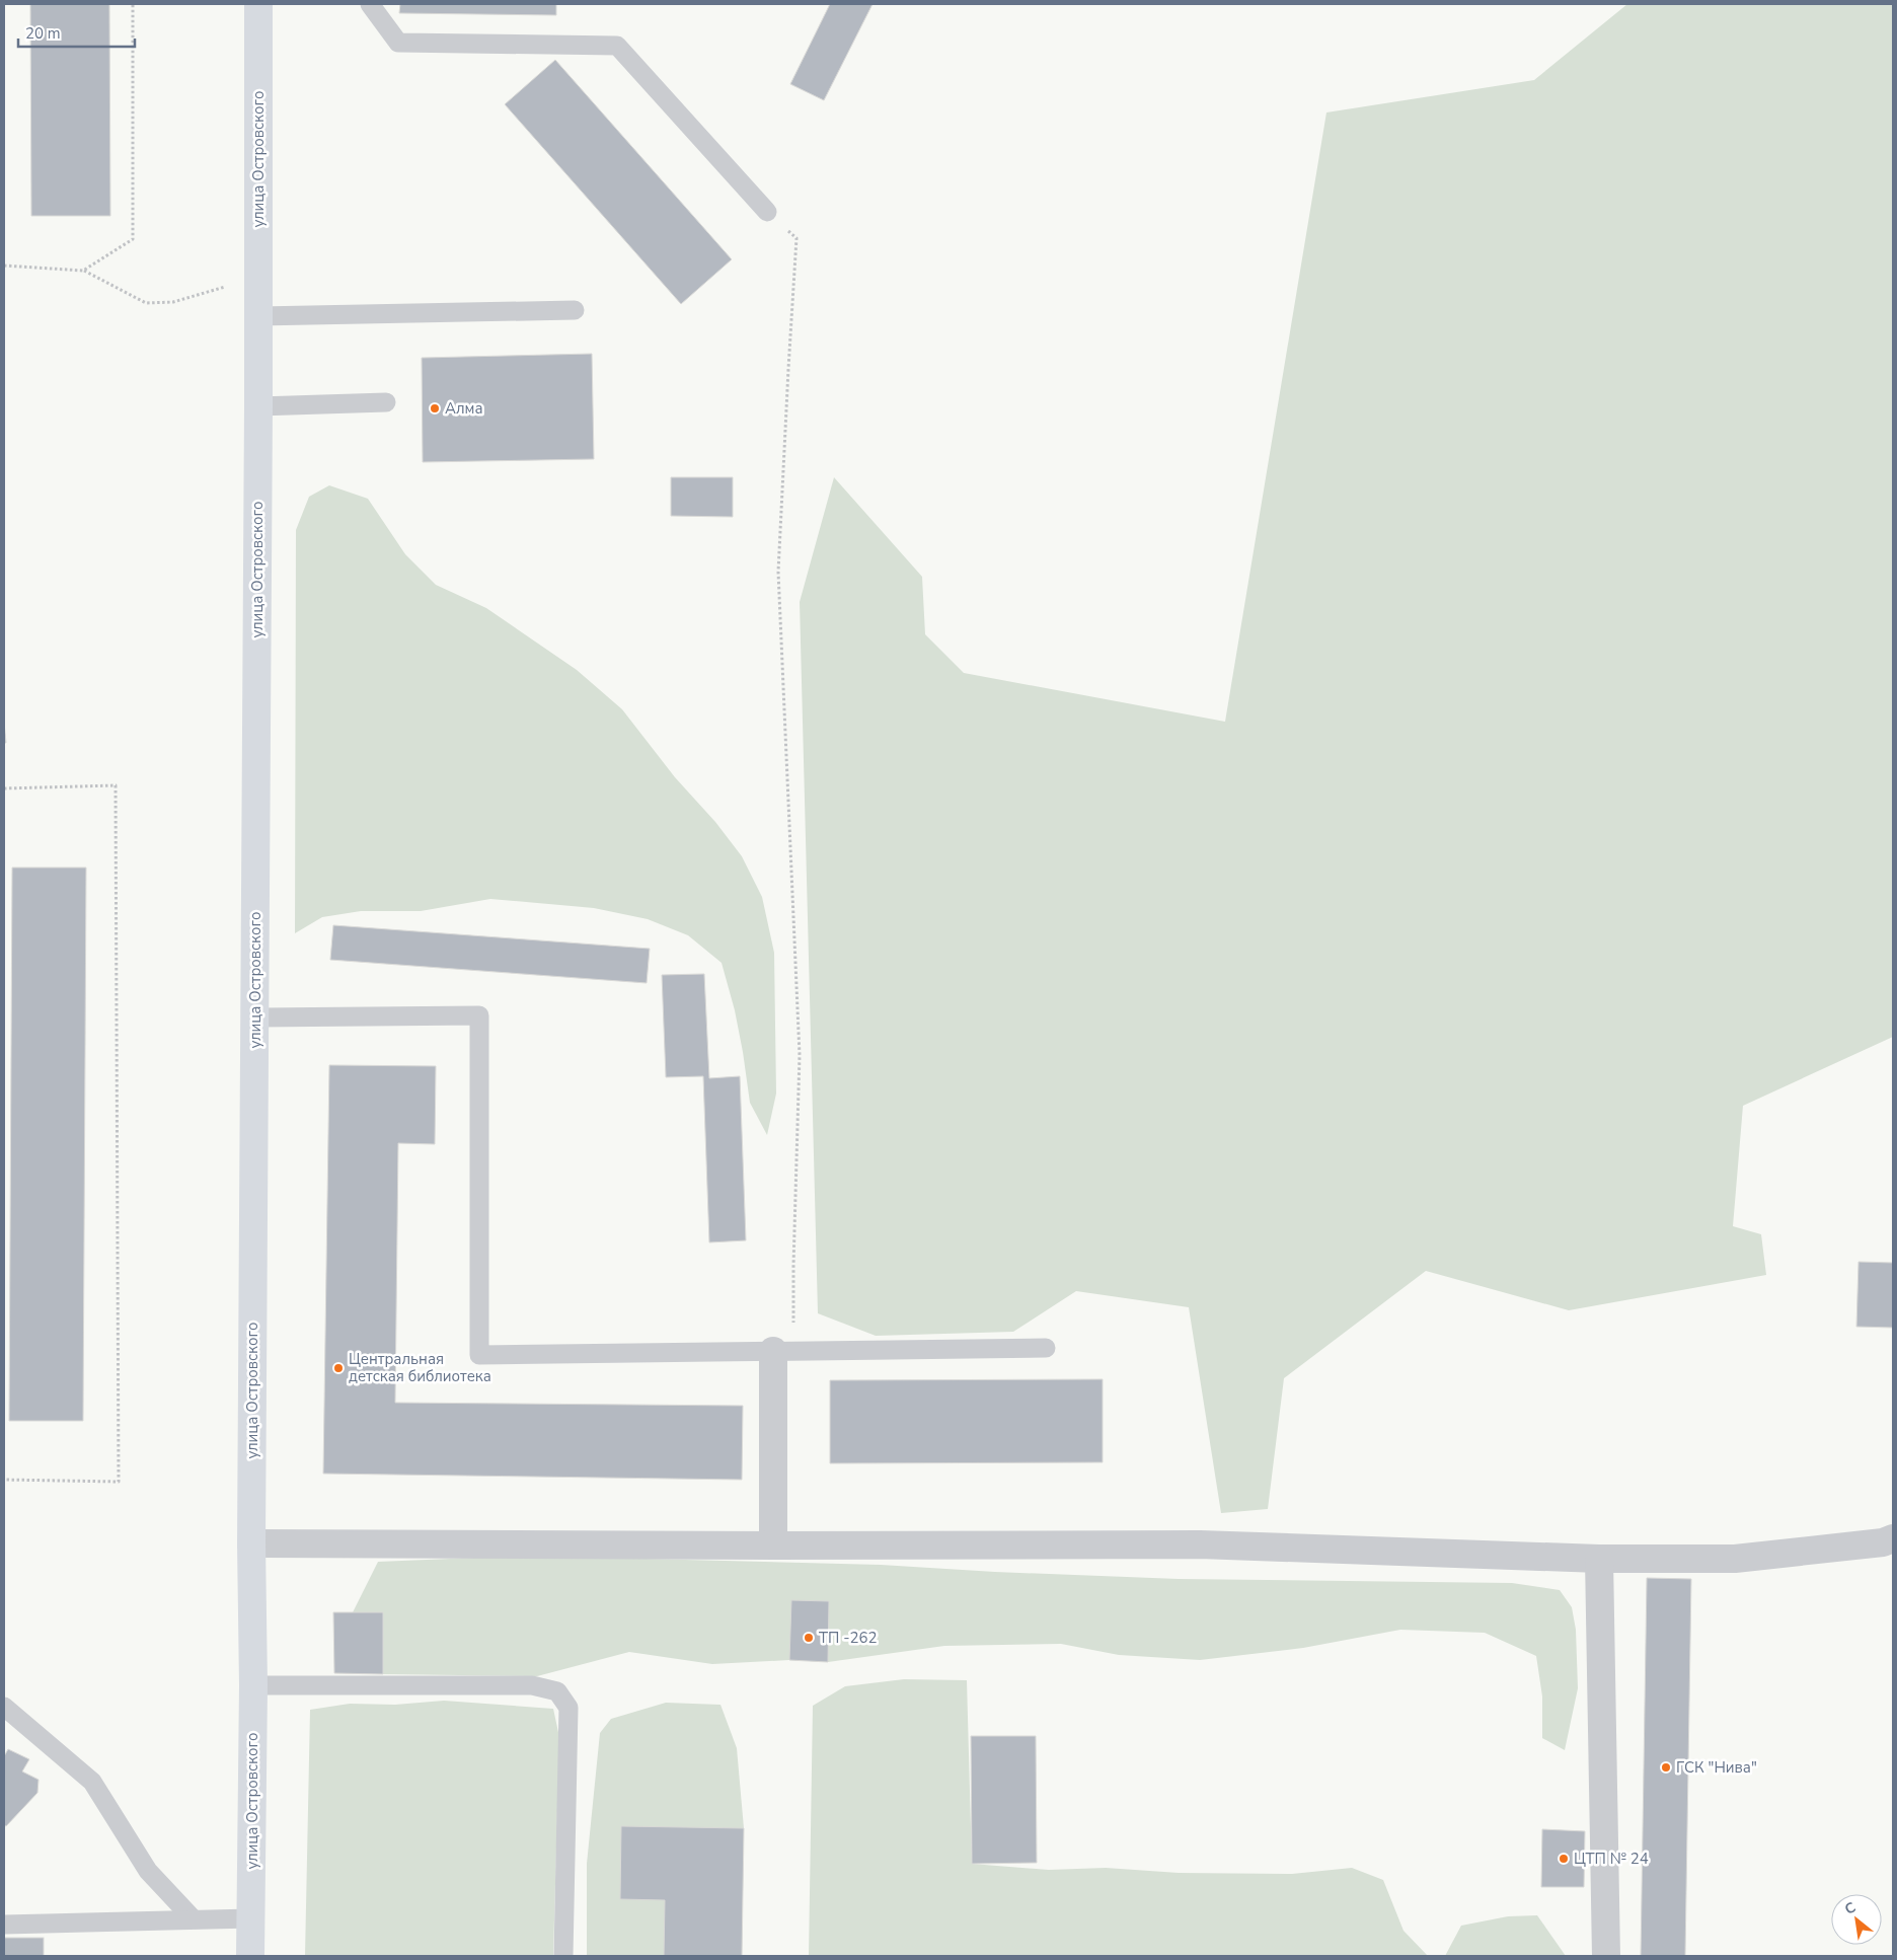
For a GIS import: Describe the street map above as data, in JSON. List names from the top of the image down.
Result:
{
  "streets": {
    "main road": ["улица Островского"]
  },
  "places": [
    "Алма",
    "Центральная детская библиотека",
    "ТП -262",
    "ГСК \"Нива\"",
    "ЦТП № 24"
  ],
  "scale_bar": "20 m",
  "north": "top left"
}
